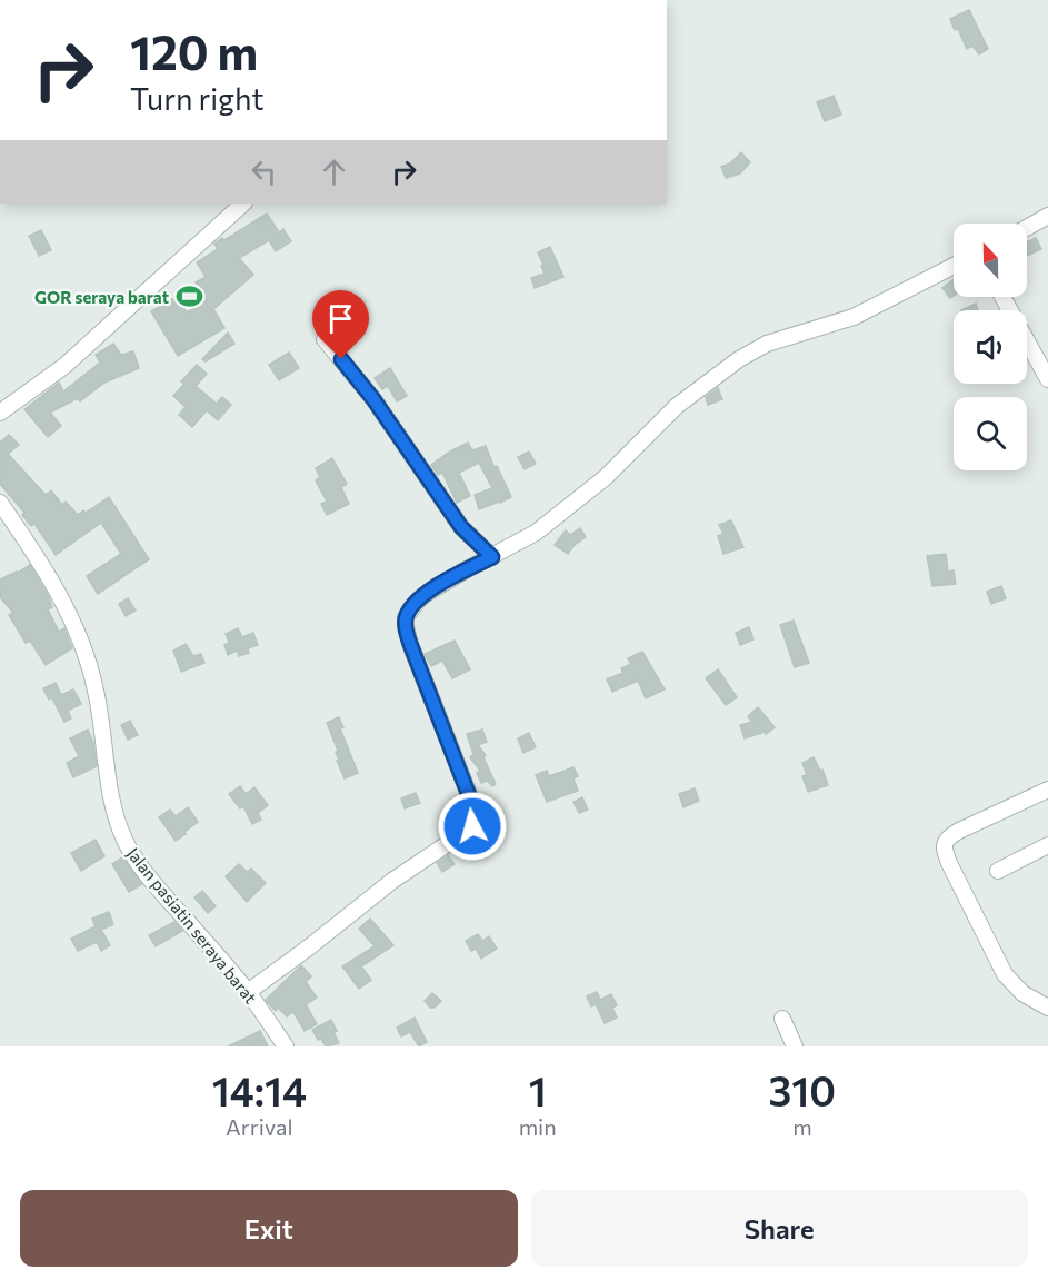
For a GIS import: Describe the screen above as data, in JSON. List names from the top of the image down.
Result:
{
  "streets": {
    "street": ["Jalan pasiatin seraya barat"]
  },
  "places": {
    "sports": ["GOR seraya barat"]
  },
  "north": "top",
  "page": {
    "turn": ["120 m", "Turn right"],
    "eta": [
      "14:14",
      "Arrival",
      "1",
      "min",
      "310",
      "m"
    ],
    "buttons": ["Exit", "Share"]
  }
}
